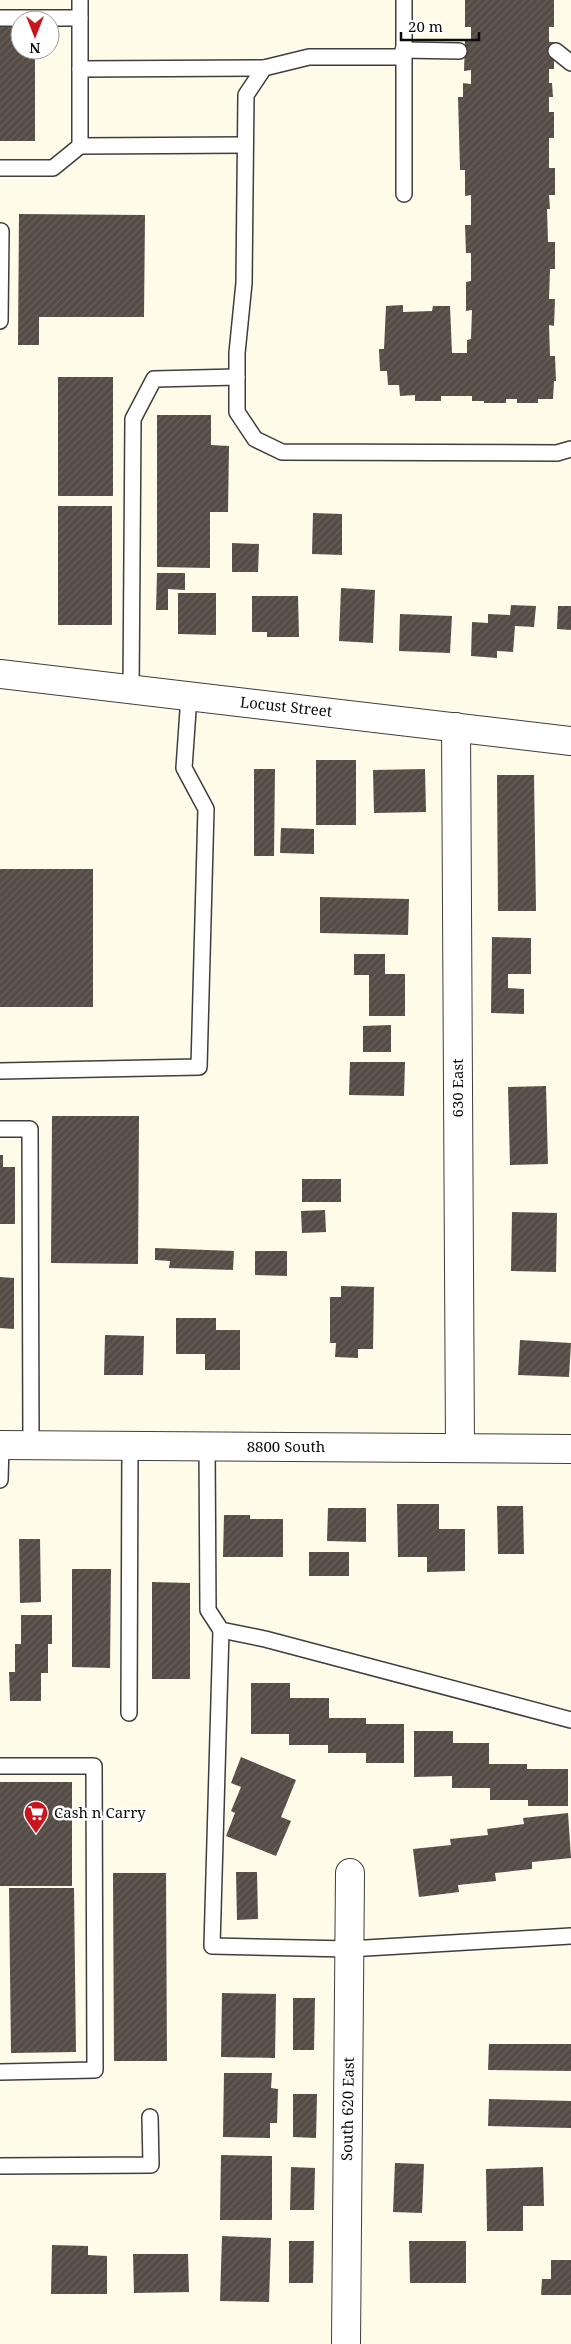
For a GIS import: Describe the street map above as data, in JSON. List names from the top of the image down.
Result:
{
  "streets": {
    "street": [
      "Locust Street",
      "630 East",
      "8800 South",
      "South 620 East"
    ]
  },
  "crossings": [
    ["Locust Street", "630 East"],
    ["630 East", "8800 South"]
  ],
  "places": {
    "supermarket": ["Cash n Carry"]
  },
  "scale_bar": "20 m",
  "north": "bottom"
}
